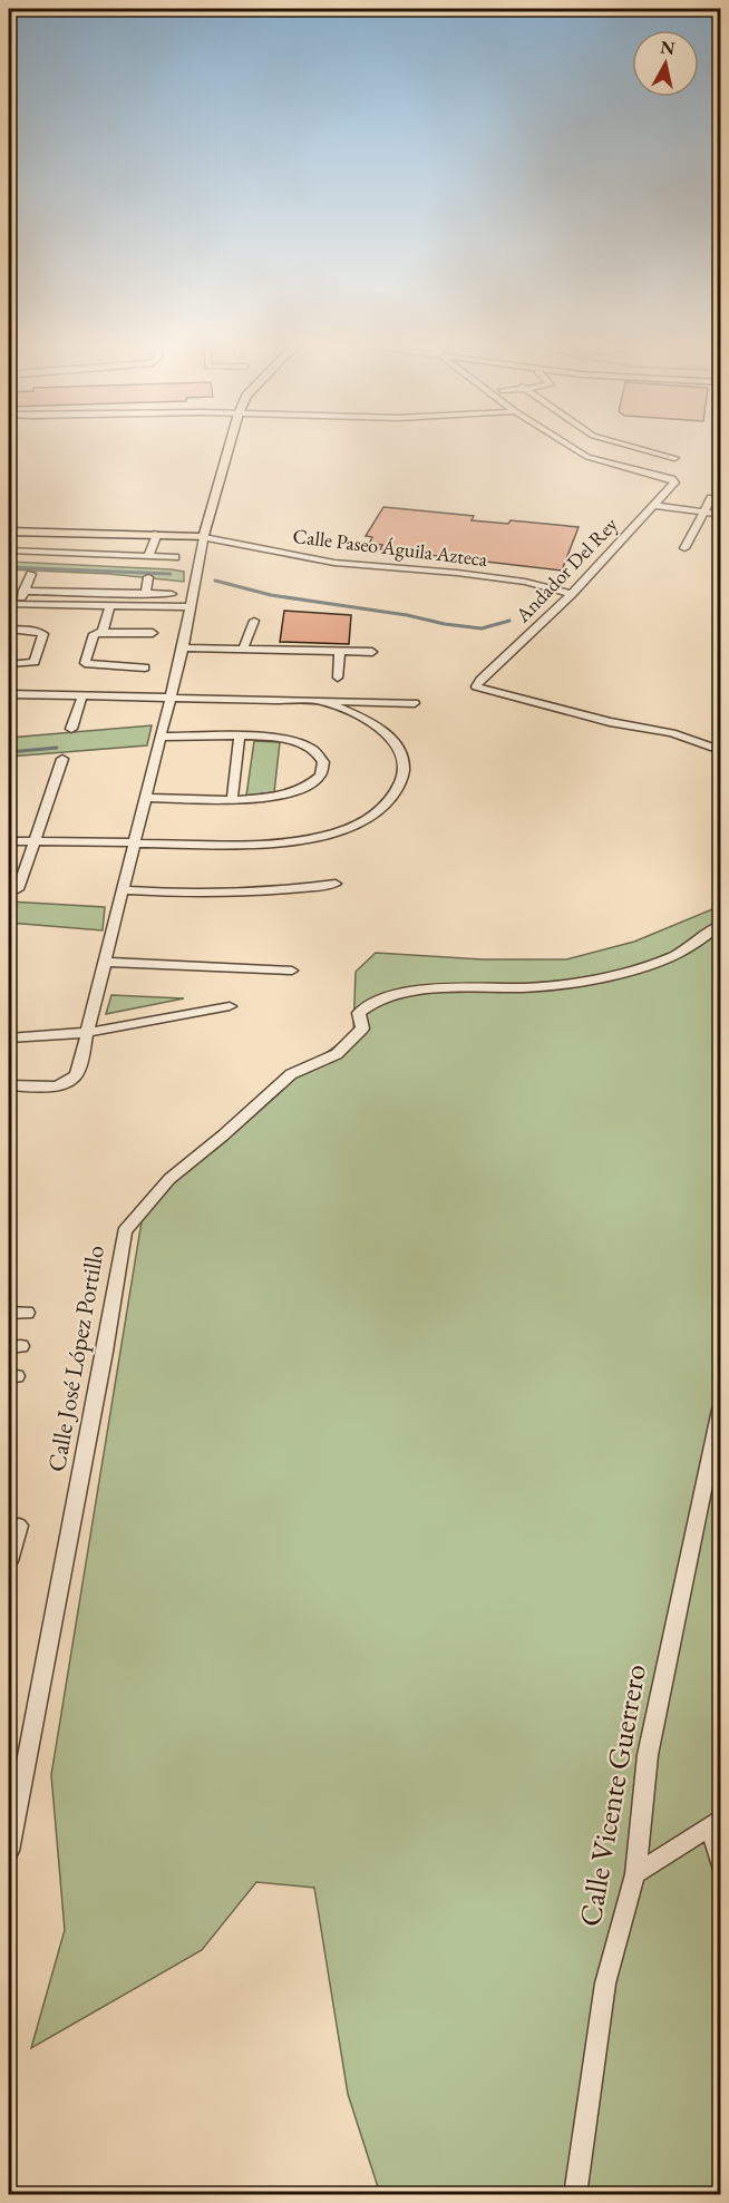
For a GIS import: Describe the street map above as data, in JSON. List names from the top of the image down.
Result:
{
  "streets": {
    "street": [
      "Calle Paseo Águila Azteca",
      "Andador Del Rey",
      "Calle José López Portillo",
      "Calle Vicente Guerrero"
    ]
  },
  "crossings": [
    ["Calle Paseo Águila Azteca", "Andador Del Rey"]
  ],
  "north": "top"
}
